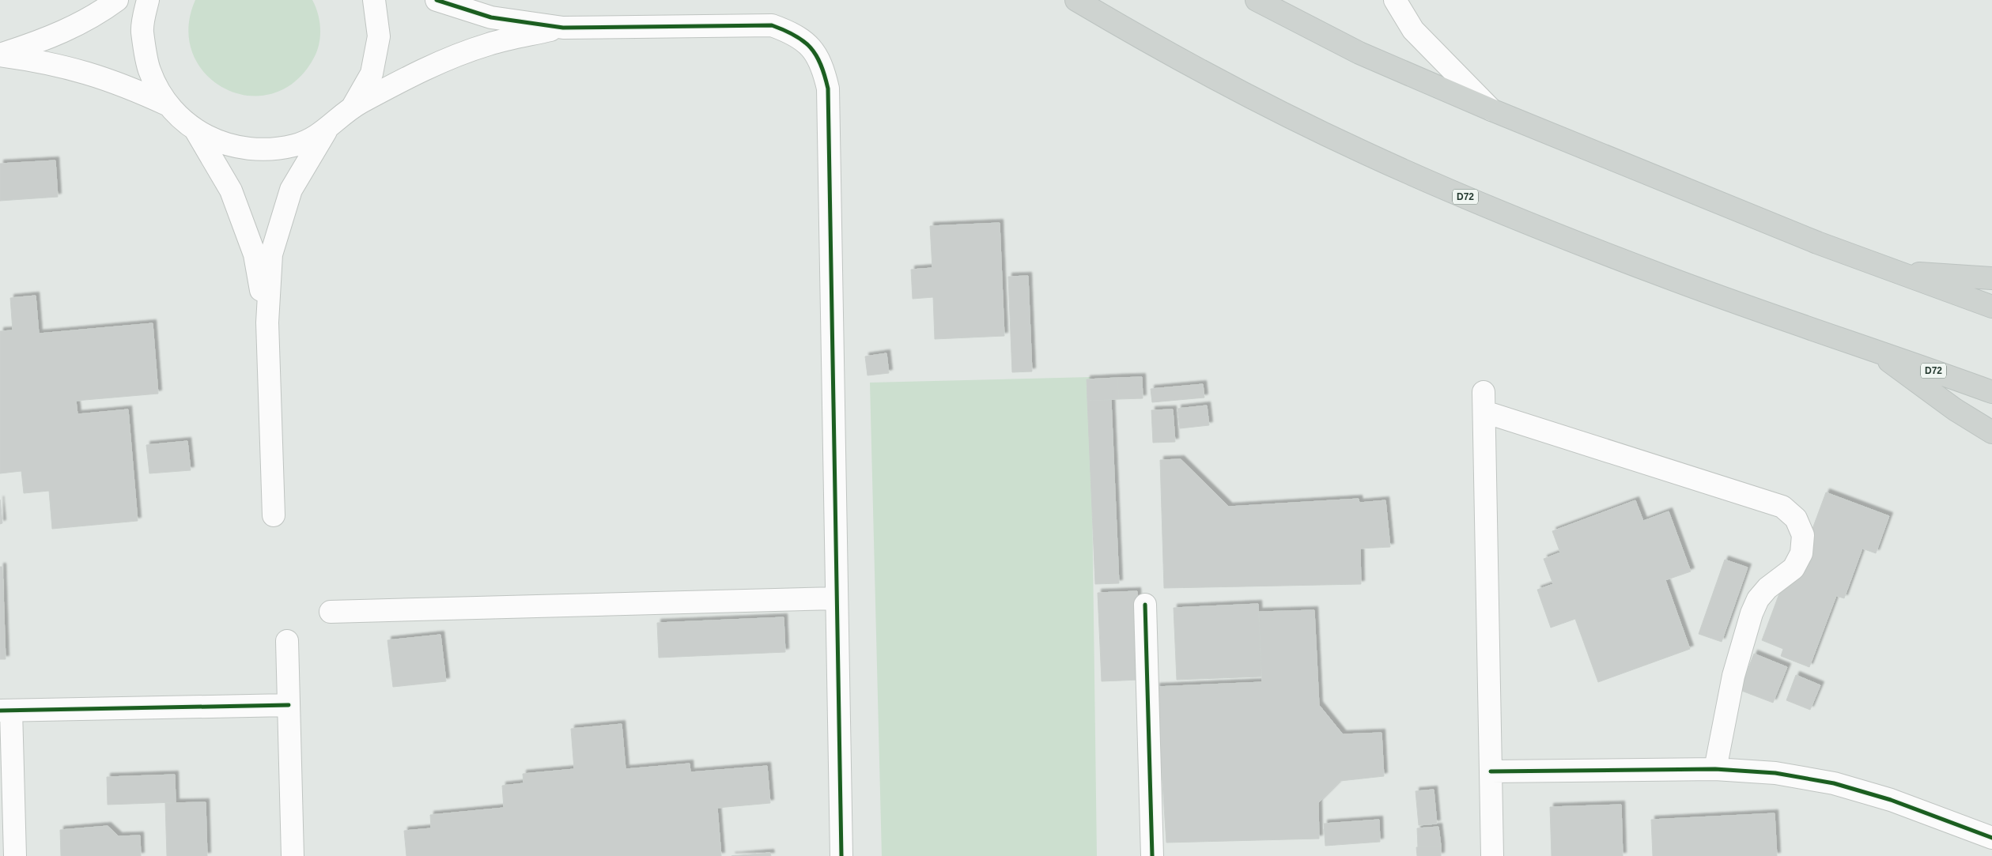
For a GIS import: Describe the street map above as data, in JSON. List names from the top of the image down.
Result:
{
  "streets": {
    "main road": ["D72"]
  }
}
